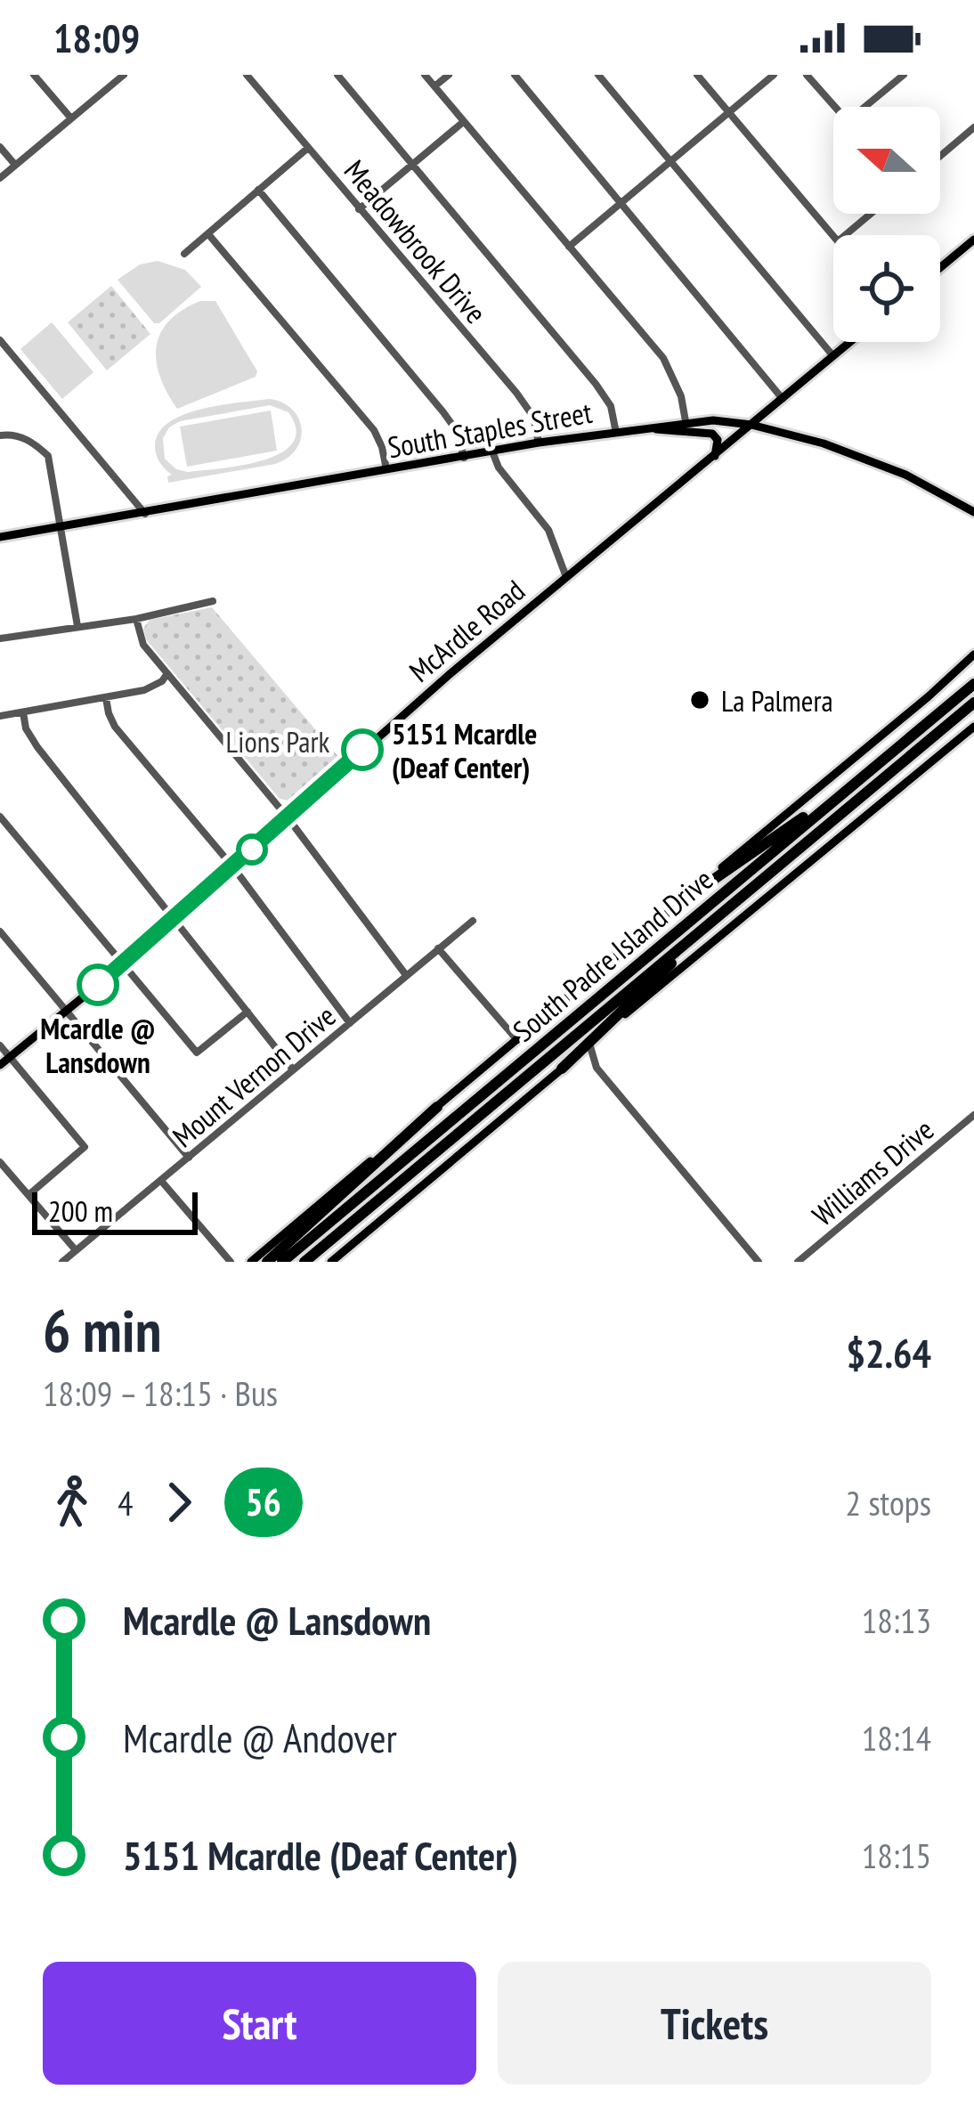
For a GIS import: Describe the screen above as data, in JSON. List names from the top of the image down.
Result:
{
  "streets": {
    "highway": ["South Padre Island Drive"],
    "main road": ["South Staples Street", "McArdle Road"],
    "street": ["Meadowbrook Drive", "Mount Vernon Drive", "Williams Drive"]
  },
  "crossings": [
    ["Meadowbrook Drive", "South Staples Street"],
    ["South Staples Street", "McArdle Road"]
  ],
  "parks": ["Lions Park"],
  "places": ["La Palmera", "5151 Mcardle (Deaf Center)", "Mcardle @ Lansdown"],
  "lines": ["bus line 56"],
  "scale_bar": "200 m",
  "north": "left",
  "page": {
    "status": "18:09",
    "scale": "200 m",
    "heading": ["6 min", "18:09 – 18:15 · Bus", "$2.64"],
    "legs": ["4", "56", "2 stops"],
    "list": [
      {
        "name": "Mcardle @ Lansdown",
        "value": "18:13"
      },
      {
        "name": "Mcardle @ Andover",
        "value": "18:14"
      },
      {
        "name": "5151 Mcardle (Deaf Center)",
        "value": "18:15"
      }
    ],
    "buttons": ["Start", "Tickets"]
  }
}
